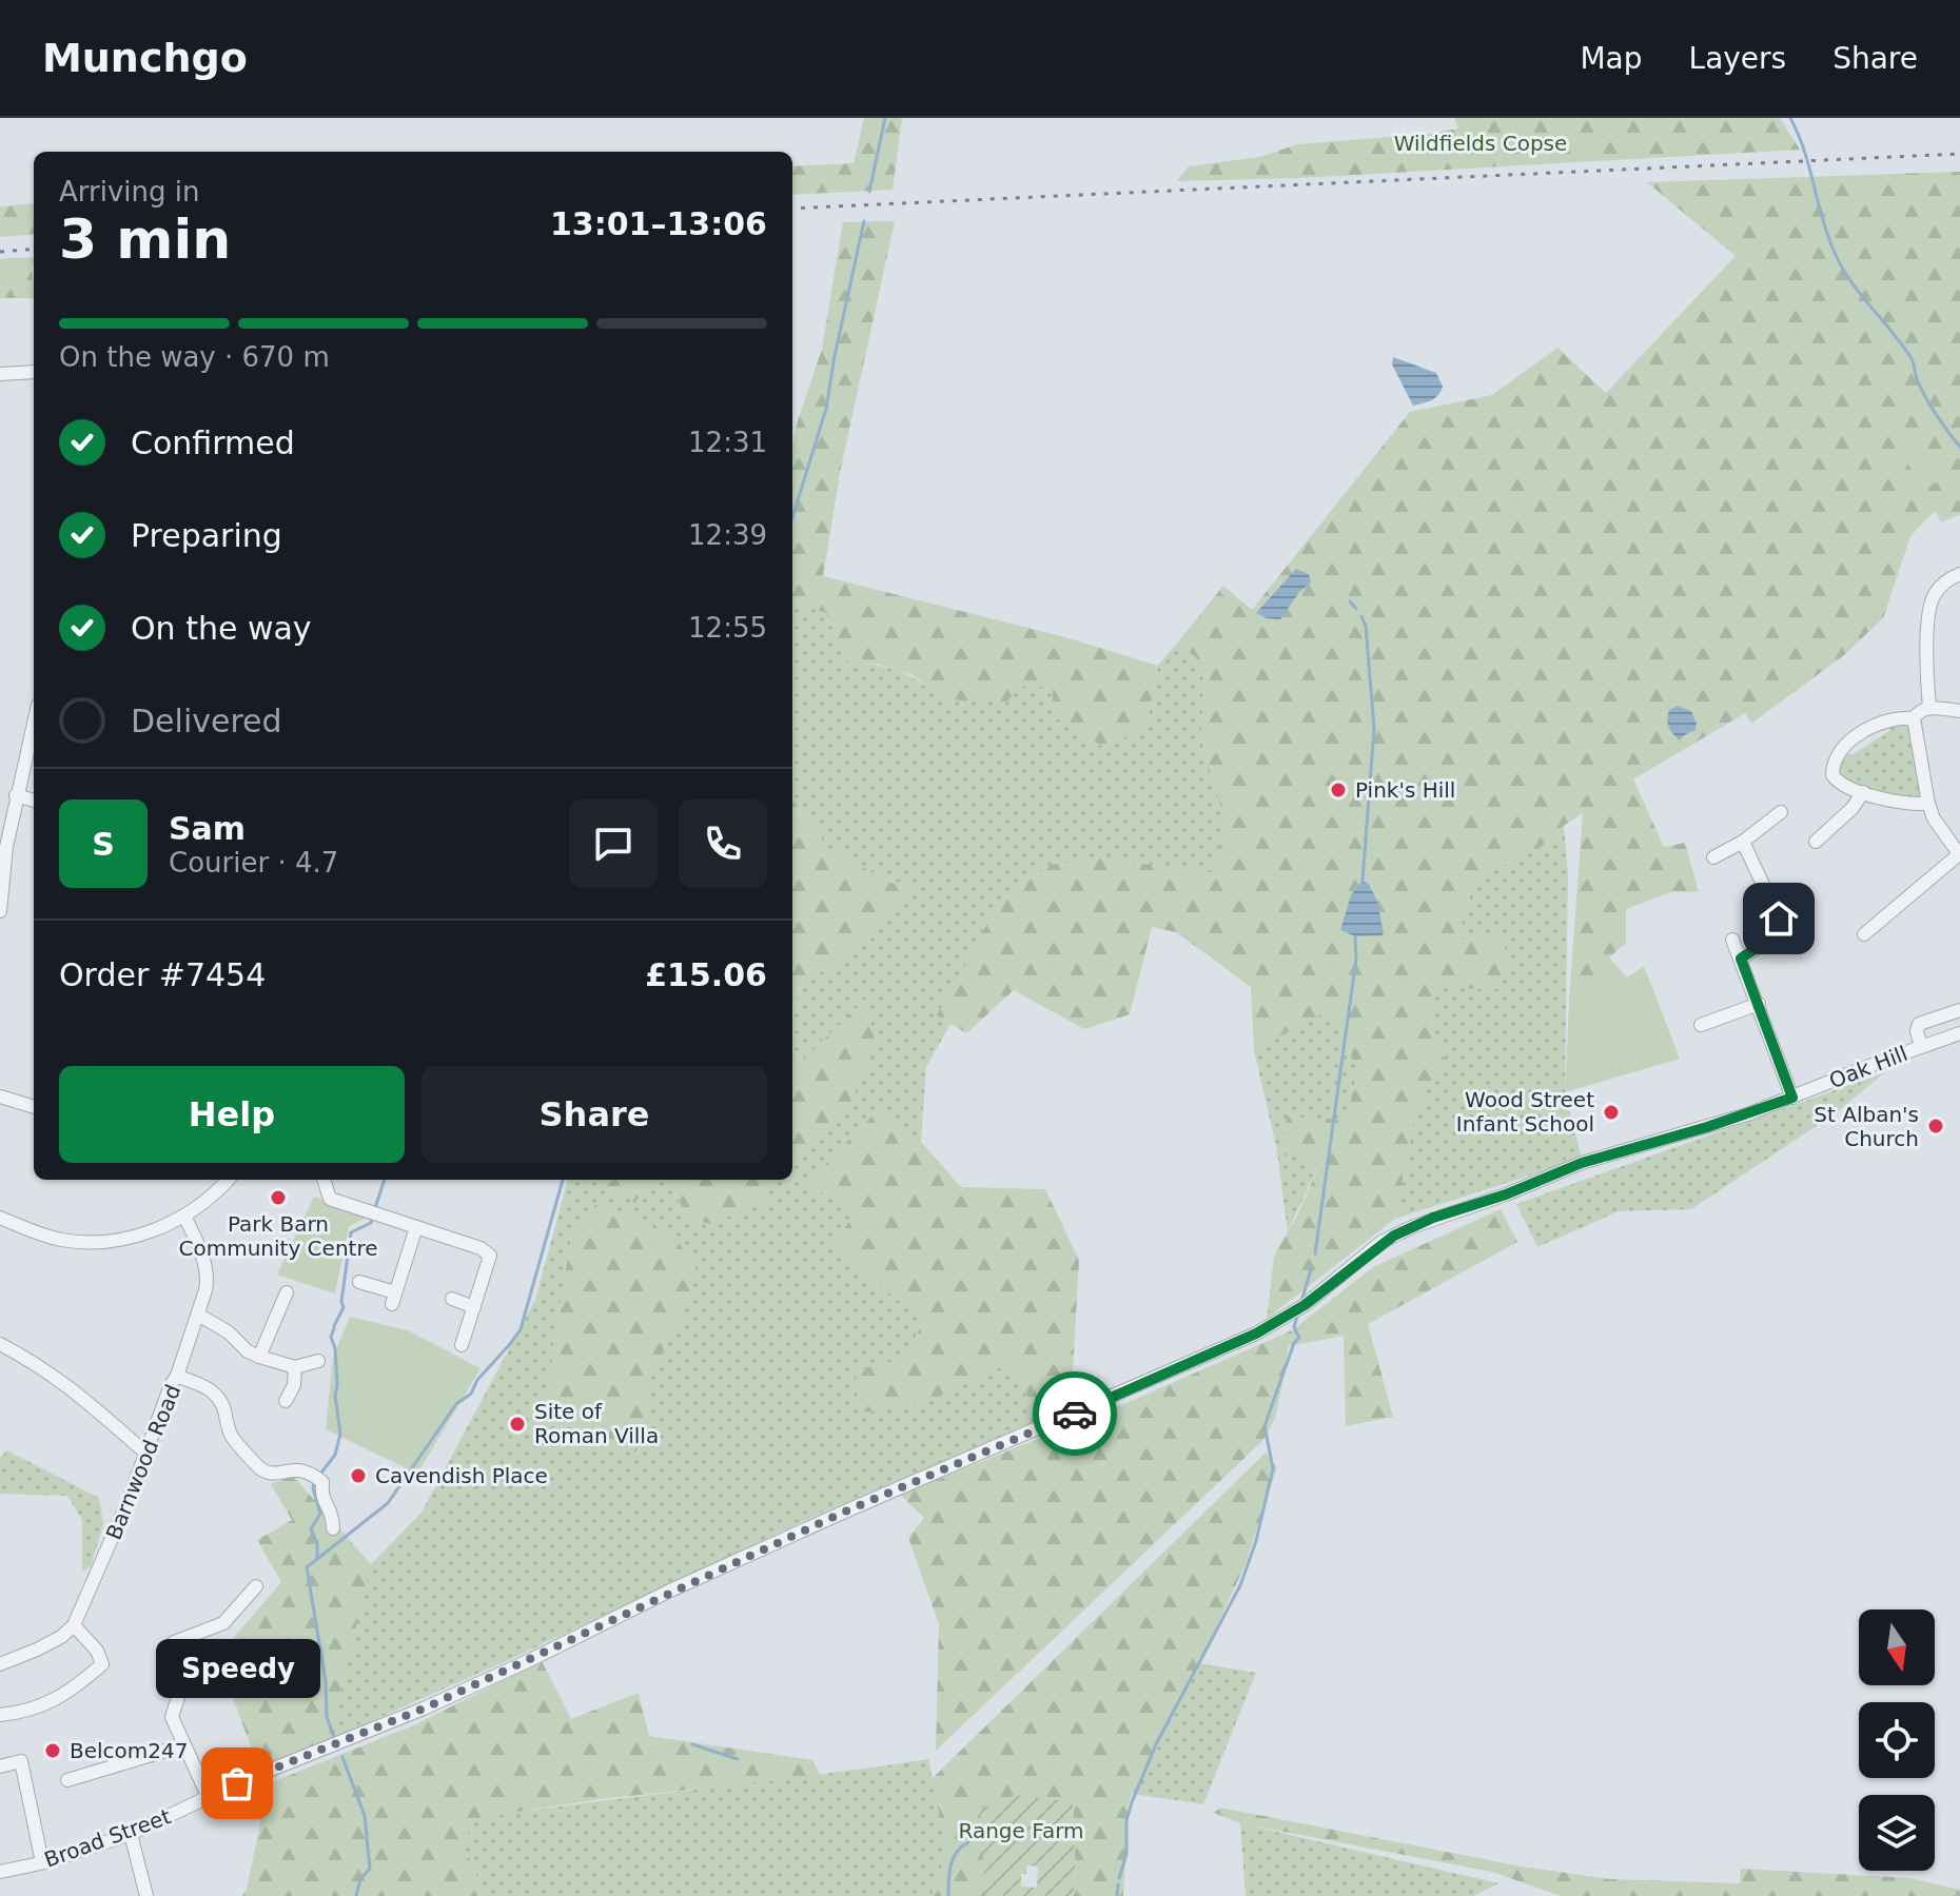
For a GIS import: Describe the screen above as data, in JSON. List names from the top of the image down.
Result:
{
  "streets": {
    "street": ["Oak Hill", "Barnwood Road", "Broad Street"]
  },
  "crossings": [
    ["Oak Hill", "Broad Street"]
  ],
  "parks": ["Wildfields Copse", "Range Farm"],
  "places": [
    "Pink's Hill",
    "Wood Street Infant School",
    "St Alban's Church",
    "Park Barn Community Centre",
    "Site of Roman Villa",
    "Cavendish Place",
    "Belcom247",
    "Speedy"
  ],
  "north": "bottom",
  "page": {
    "header": "Munchgo",
    "nav": ["Map", "Layers", "Share"],
    "heading": ["3 min", "Arriving in", "13:01–13:06"],
    "panel": [
      "Sam",
      "Courier · 4.7",
      "Order #7454",
      "£15.06"
    ],
    "bar": "On the way · 670 m",
    "list": [
      ["Confirmed", "12:31"],
      ["Preparing", "12:39"],
      ["On the way", "12:55"],
      "Delivered"
    ],
    "round": "S",
    "buttons": ["Help", "Share"],
    "bubble": "Speedy"
  }
}
